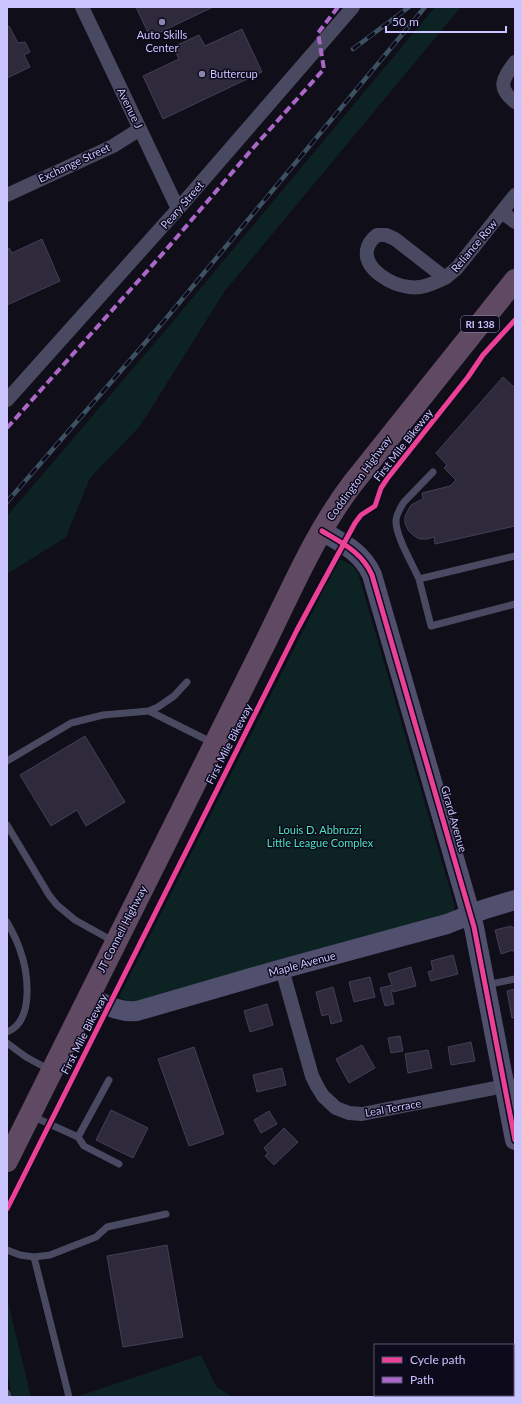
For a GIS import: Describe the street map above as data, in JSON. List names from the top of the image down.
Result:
{
  "streets": {
    "highway": ["RI 138", "Coddington Highway", "JT Connell Highway"],
    "street": [
      "Avenue J",
      "Exchange Street",
      "Peary Street",
      "Reliance Row",
      "Girard Avenue",
      "Maple Avenue",
      "Leal Terrace"
    ],
    "cycle path": ["First Mile Bikeway"]
  },
  "crossings": [
    ["Avenue J", "Exchange Street"],
    ["Avenue J", "Peary Street"],
    ["Coddington Highway", "Girard Avenue"],
    ["Coddington Highway", "JT Connell Highway"],
    ["Girard Avenue", "Maple Avenue"],
    ["Girard Avenue", "Leal Terrace"],
    ["JT Connell Highway", "Maple Avenue"],
    ["Maple Avenue", "Leal Terrace"]
  ],
  "parks": ["Louis D. Abbruzzi Little League Complex"],
  "places": ["Auto Skills Center", "Buttercup"],
  "legend": ["Cycle path", "Path"],
  "scale_bar": "50 m"
}
